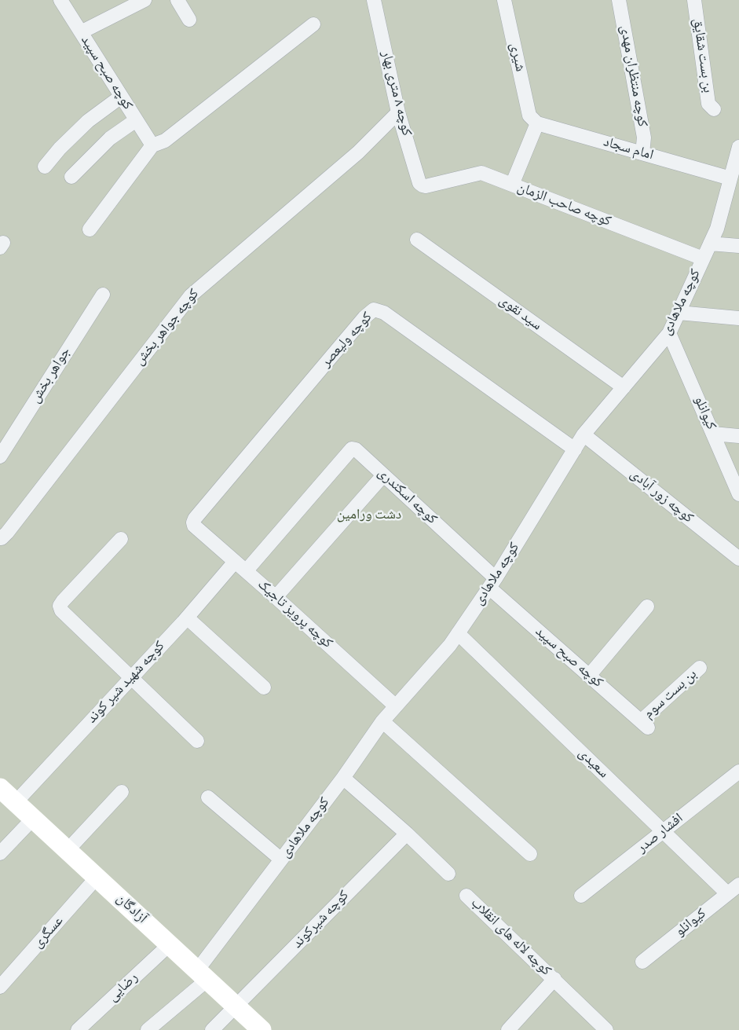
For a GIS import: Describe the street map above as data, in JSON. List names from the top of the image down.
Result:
{
  "streets": {
    "main road": ["آزادگان"],
    "street": [
      "بن بست شقایق",
      "شیری",
      "کوچه صبح سپید",
      "کوچه منتظران مهدی",
      "کوچه ۸ متری بهار",
      "امام سجاد",
      "کوچه صاحب الزمان",
      "کوچه ملاهادی",
      "سید نقوی",
      "کوچه جواهر بخش",
      "کوچه ولیعصر",
      "جواهر بخش",
      "کیوانلو",
      "کوچه اسکندری",
      "کوچه زور آبادی",
      "کوچه پرویز تاجیک",
      "کوچه شهید شیر کوند",
      "بن بست سوم",
      "سعیدی",
      "افشار صدر",
      "کوچه شیرکوند",
      "عسگری",
      "کوچه لاله های انقلاب",
      "رضایی"
    ]
  },
  "crossings": [
    ["شیری", "امام سجاد"],
    ["کوچه صبح سپید", "کوچه ملاهادی"],
    ["کوچه صبح سپید", "کوچه اسکندری"],
    ["کوچه صبح سپید", "بن بست سوم"],
    ["کوچه منتظران مهدی", "امام سجاد"],
    ["کوچه ۸ متری بهار", "کوچه صاحب الزمان"],
    ["کوچه ۸ متری بهار", "کوچه جواهر بخش"],
    ["امام سجاد", "کوچه ملاهادی"],
    ["کوچه صاحب الزمان", "کوچه ملاهادی"],
    ["کوچه ملاهادی", "سید نقوی"],
    ["کوچه ملاهادی", "کوچه ولیعصر"],
    ["کوچه ملاهادی", "کیوانلو"],
    ["کوچه ملاهادی", "کوچه اسکندری"],
    ["کوچه ملاهادی", "کوچه زور آبادی"],
    ["کوچه ملاهادی", "کوچه پرویز تاجیک"],
    ["کوچه ملاهادی", "سعیدی"],
    ["کوچه ملاهادی", "آزادگان"],
    ["کوچه ولیعصر", "کوچه پرویز تاجیک"],
    ["کیوانلو", "سعیدی"],
    ["کوچه اسکندری", "کوچه پرویز تاجیک"],
    ["کوچه پرویز تاجیک", "کوچه شهید شیر کوند"],
    ["کوچه شهید شیر کوند", "آزادگان"],
    ["سعیدی", "افشار صدر"],
    ["آزادگان", "کوچه شیرکوند"],
    ["آزادگان", "عسگری"],
    ["آزادگان", "رضایی"]
  ],
  "parks": ["دشت ورامین"]
}
